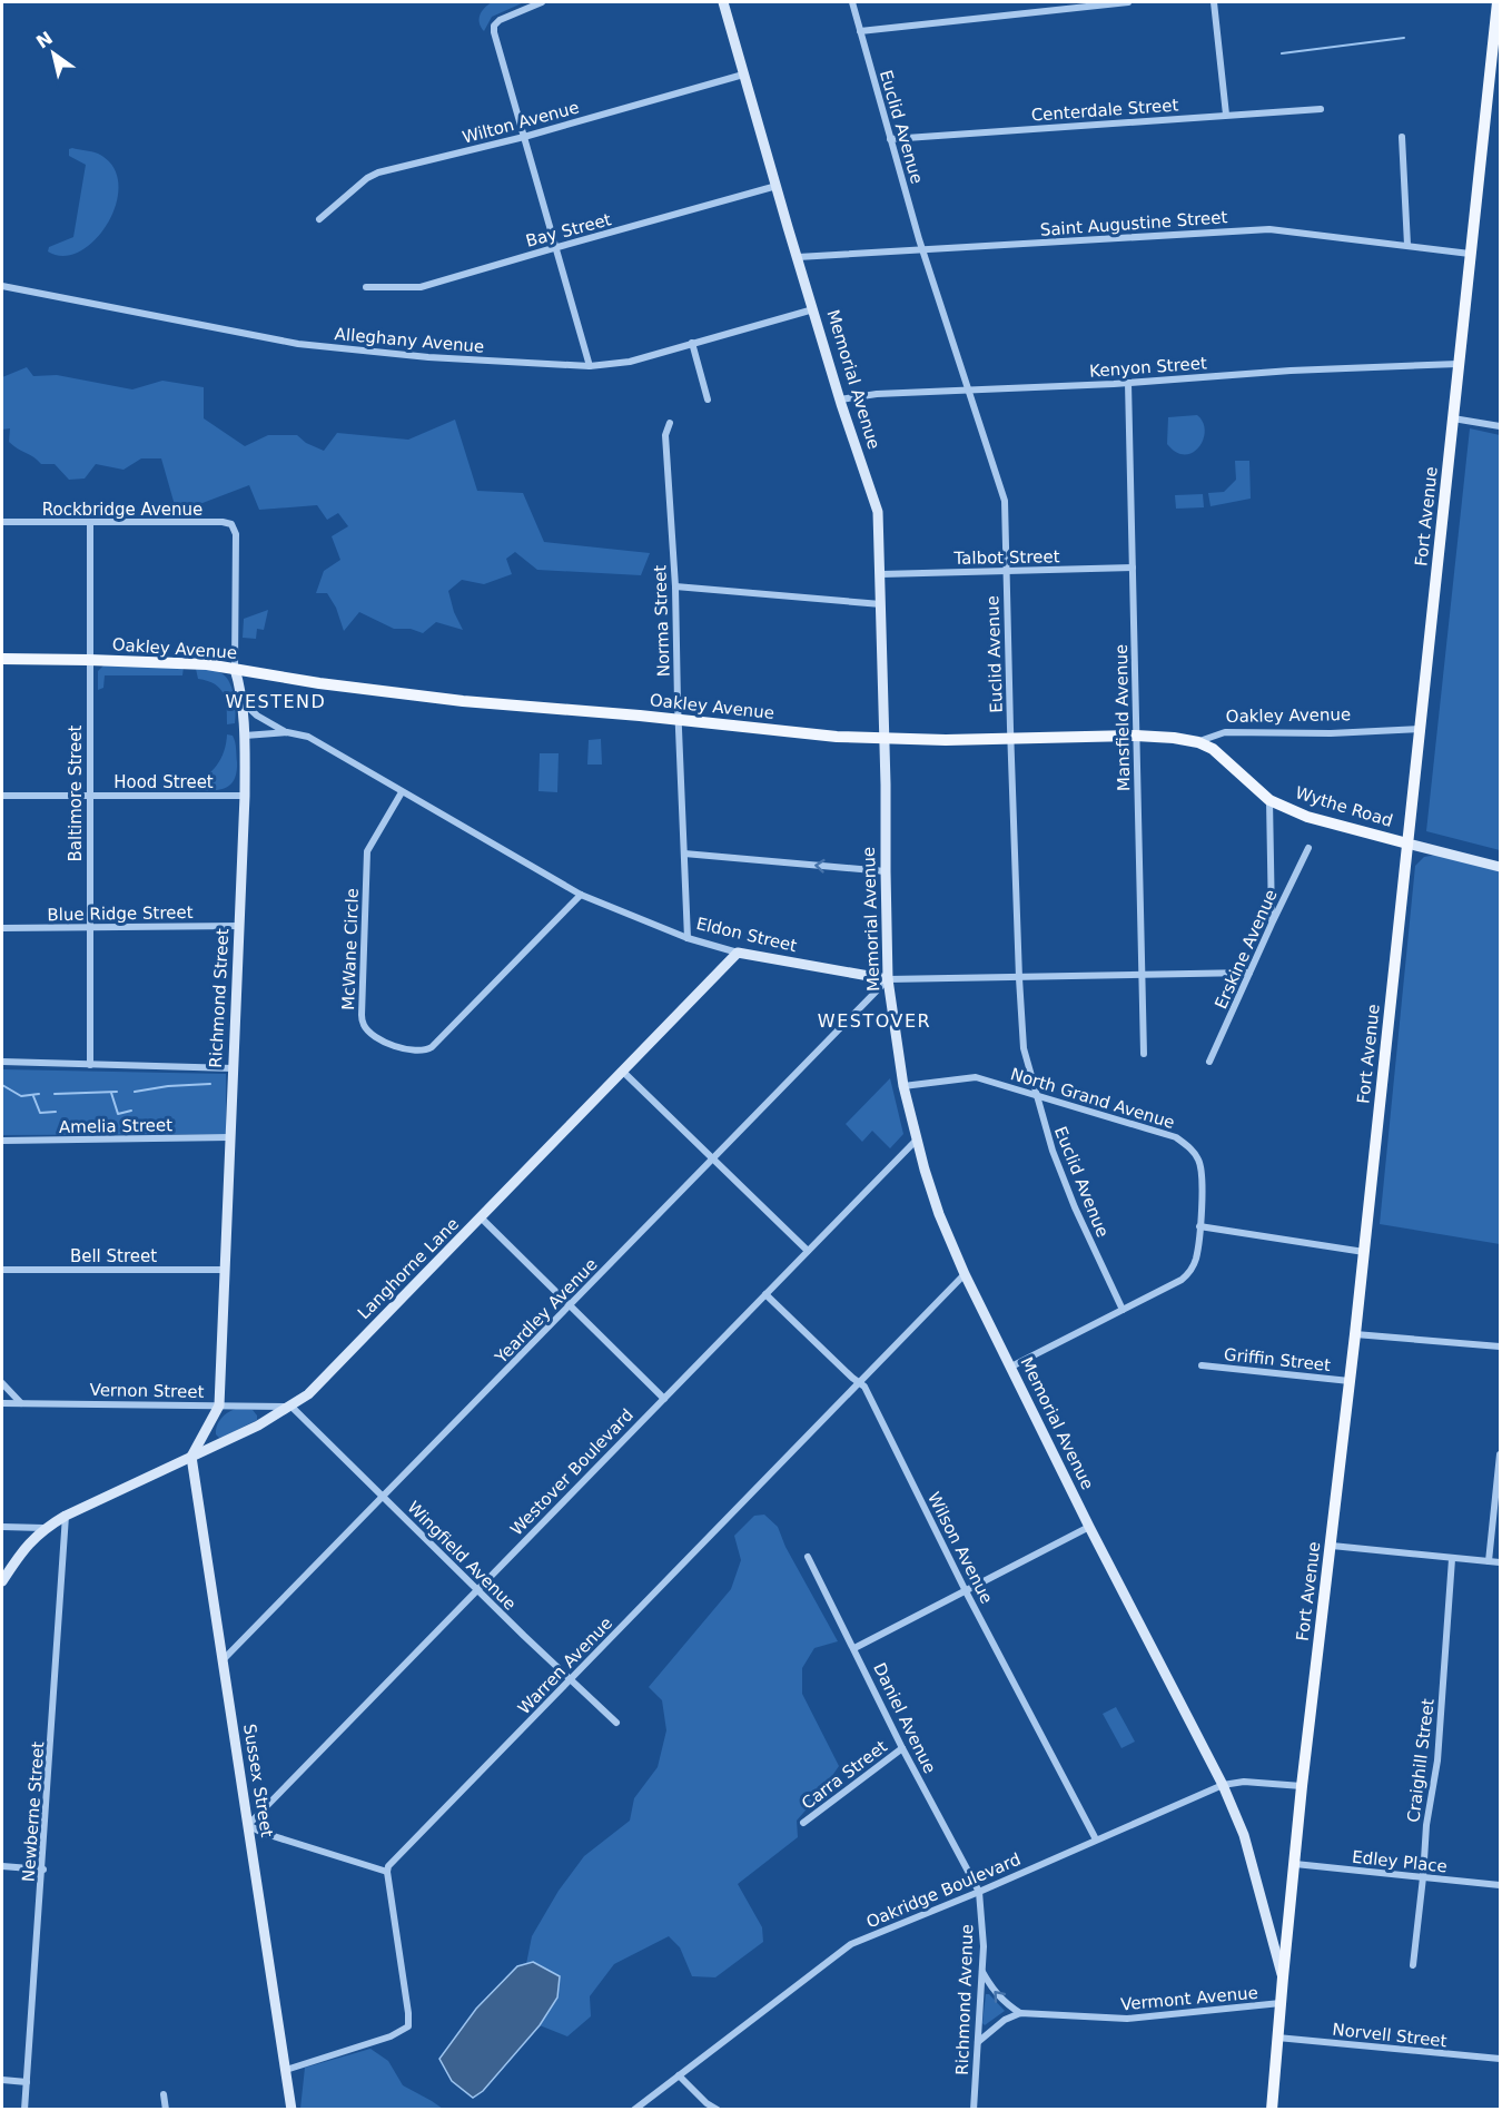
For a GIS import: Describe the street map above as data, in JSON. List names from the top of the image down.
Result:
{
  "streets": {
    "main road": ["Fort Avenue", "Oakley Avenue", "Wythe Road"],
    "street": [
      "Centerdale Street",
      "Wilton Avenue",
      "Euclid Avenue",
      "Saint Augustine Street",
      "Bay Street",
      "Alleghany Avenue",
      "Kenyon Street",
      "Memorial Avenue",
      "Rockbridge Avenue",
      "Talbot Street",
      "Norma Street",
      "Mansfield Avenue",
      "Hood Street",
      "Baltimore Street",
      "Blue Ridge Street",
      "Eldon Street",
      "McWane Circle",
      "Erskine Avenue",
      "Richmond Street",
      "North Grand Avenue",
      "Amelia Street",
      "Bell Street",
      "Langhorne Lane",
      "Yeardley Avenue",
      "Griffin Street",
      "Vernon Street",
      "Westover Boulevard",
      "Wilson Avenue",
      "Wingfield Avenue",
      "Warren Avenue",
      "Daniel Avenue",
      "Craighill Street",
      "Carra Street",
      "Sussex Street",
      "Newberne Street",
      "Edley Place",
      "Oakridge Boulevard",
      "Vermont Avenue",
      "Richmond Avenue",
      "Norvell Street"
    ]
  },
  "crossings": [
    ["Centerdale Street", "Euclid Avenue"],
    ["Wilton Avenue", "Memorial Avenue"],
    ["Euclid Avenue", "Saint Augustine Street"],
    ["Euclid Avenue", "Kenyon Street"],
    ["Euclid Avenue", "Talbot Street"],
    ["Euclid Avenue", "Oakley Avenue"],
    ["Euclid Avenue", "Eldon Street"],
    ["Euclid Avenue", "North Grand Avenue"],
    ["Saint Augustine Street", "Memorial Avenue"],
    ["Saint Augustine Street", "Fort Avenue"],
    ["Bay Street", "Memorial Avenue"],
    ["Alleghany Avenue", "Memorial Avenue"],
    ["Kenyon Street", "Memorial Avenue"],
    ["Kenyon Street", "Fort Avenue"],
    ["Kenyon Street", "Mansfield Avenue"],
    ["Memorial Avenue", "Fort Avenue"],
    ["Memorial Avenue", "Talbot Street"],
    ["Memorial Avenue", "Oakley Avenue"],
    ["Memorial Avenue", "Eldon Street"],
    ["Memorial Avenue", "North Grand Avenue"],
    ["Memorial Avenue", "Yeardley Avenue"],
    ["Memorial Avenue", "Westover Boulevard"],
    ["Memorial Avenue", "Warren Avenue"],
    ["Memorial Avenue", "Oakridge Boulevard"],
    ["Rockbridge Avenue", "Baltimore Street"],
    ["Rockbridge Avenue", "Richmond Street"],
    ["Fort Avenue", "Oakley Avenue"],
    ["Fort Avenue", "Wythe Road"],
    ["Fort Avenue", "Griffin Street"],
    ["Fort Avenue", "Edley Place"],
    ["Fort Avenue", "Oakridge Boulevard"],
    ["Fort Avenue", "Vermont Avenue"],
    ["Fort Avenue", "Norvell Street"],
    ["Talbot Street", "Mansfield Avenue"],
    ["Norma Street", "Oakley Avenue"],
    ["Norma Street", "Eldon Street"],
    ["Oakley Avenue", "Mansfield Avenue"],
    ["Oakley Avenue", "Baltimore Street"],
    ["Oakley Avenue", "Wythe Road"],
    ["Oakley Avenue", "Richmond Street"],
    ["Mansfield Avenue", "Eldon Street"],
    ["Hood Street", "Baltimore Street"],
    ["Hood Street", "Richmond Street"],
    ["Baltimore Street", "Blue Ridge Street"],
    ["Blue Ridge Street", "Richmond Street"],
    ["Eldon Street", "McWane Circle"],
    ["Eldon Street", "Erskine Avenue"],
    ["Eldon Street", "Richmond Street"],
    ["Eldon Street", "Langhorne Lane"],
    ["Eldon Street", "Yeardley Avenue"],
    ["Richmond Street", "Amelia Street"],
    ["Richmond Street", "Bell Street"],
    ["Richmond Street", "Langhorne Lane"],
    ["Richmond Street", "Vernon Street"],
    ["Richmond Street", "Sussex Street"],
    ["Langhorne Lane", "Vernon Street"],
    ["Langhorne Lane", "Wingfield Avenue"],
    ["Langhorne Lane", "Sussex Street"],
    ["Langhorne Lane", "Newberne Street"],
    ["Yeardley Avenue", "Wingfield Avenue"],
    ["Yeardley Avenue", "Sussex Street"],
    ["Vernon Street", "Wingfield Avenue"],
    ["Westover Boulevard", "Wilson Avenue"],
    ["Westover Boulevard", "Wingfield Avenue"],
    ["Westover Boulevard", "Sussex Street"],
    ["Wilson Avenue", "Warren Avenue"],
    ["Wilson Avenue", "Oakridge Boulevard"],
    ["Wingfield Avenue", "Warren Avenue"],
    ["Daniel Avenue", "Carra Street"],
    ["Daniel Avenue", "Oakridge Boulevard"],
    ["Daniel Avenue", "Richmond Avenue"],
    ["Craighill Street", "Edley Place"],
    ["Oakridge Boulevard", "Richmond Avenue"]
  ],
  "districts": ["WESTEND", "WESTOVER"],
  "north": "top left"
}
